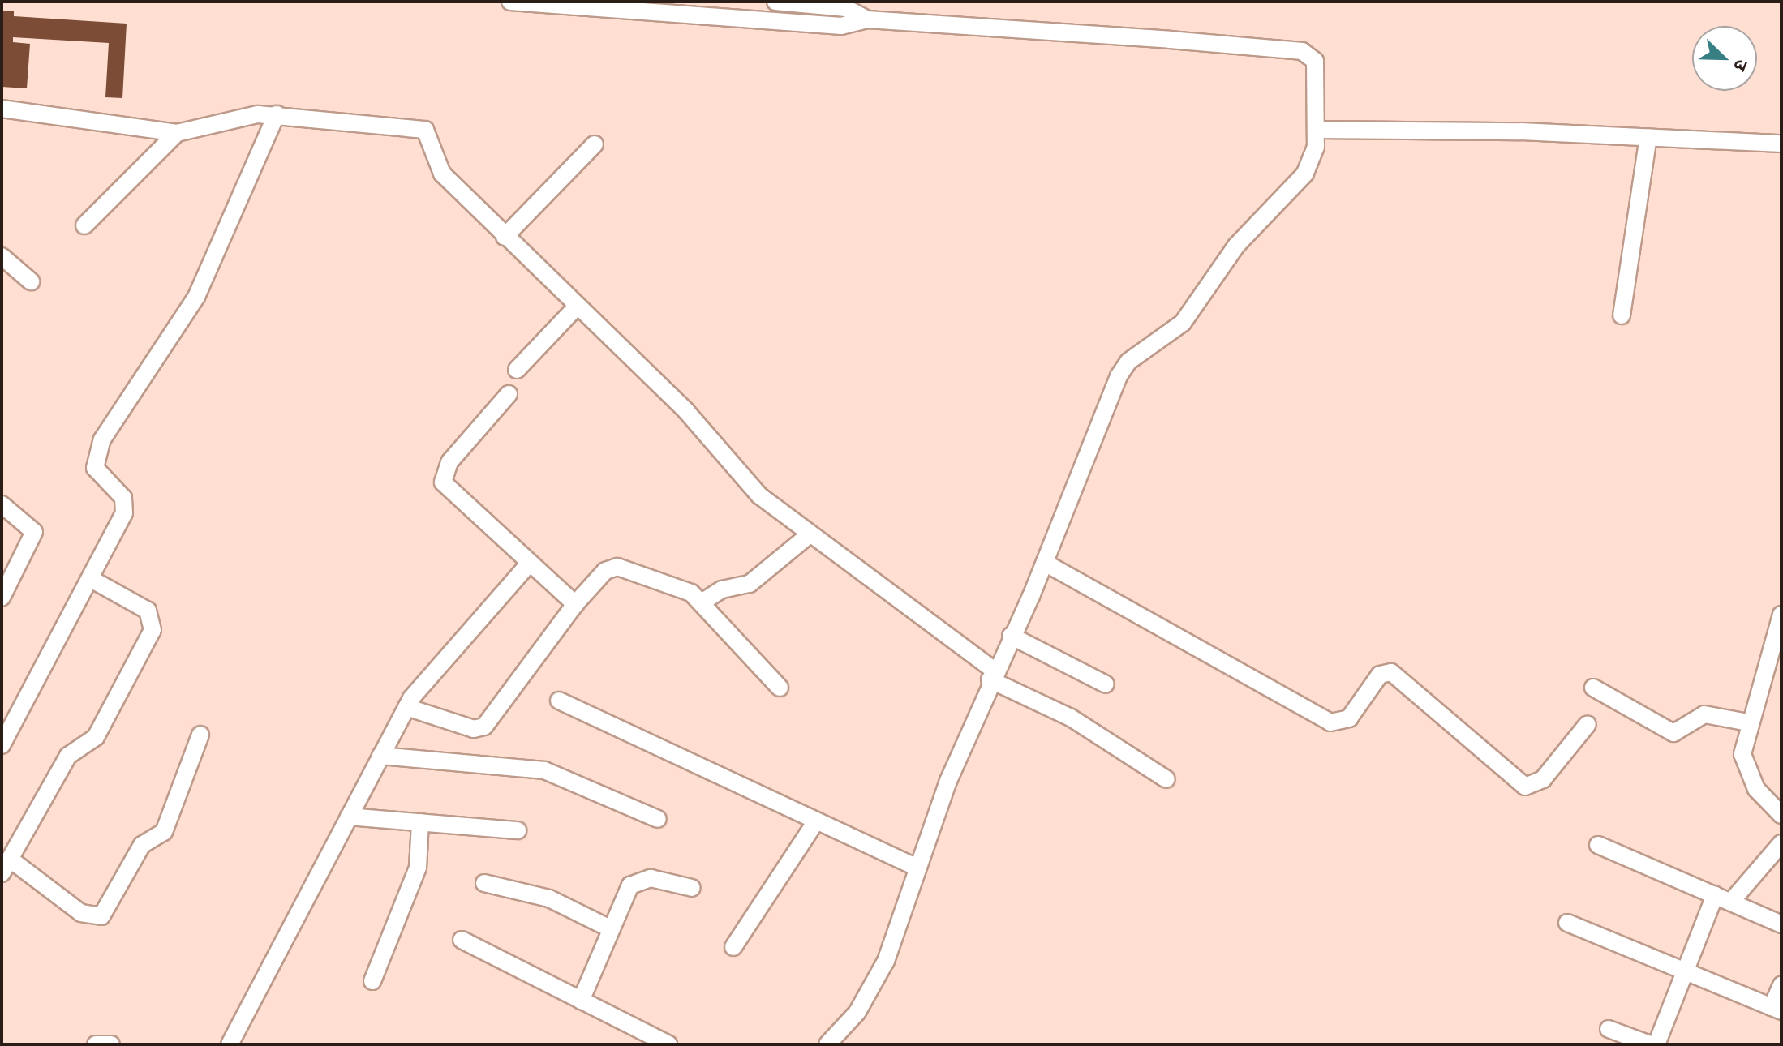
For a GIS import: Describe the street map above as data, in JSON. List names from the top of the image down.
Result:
{
  "north": "bottom right"
}
